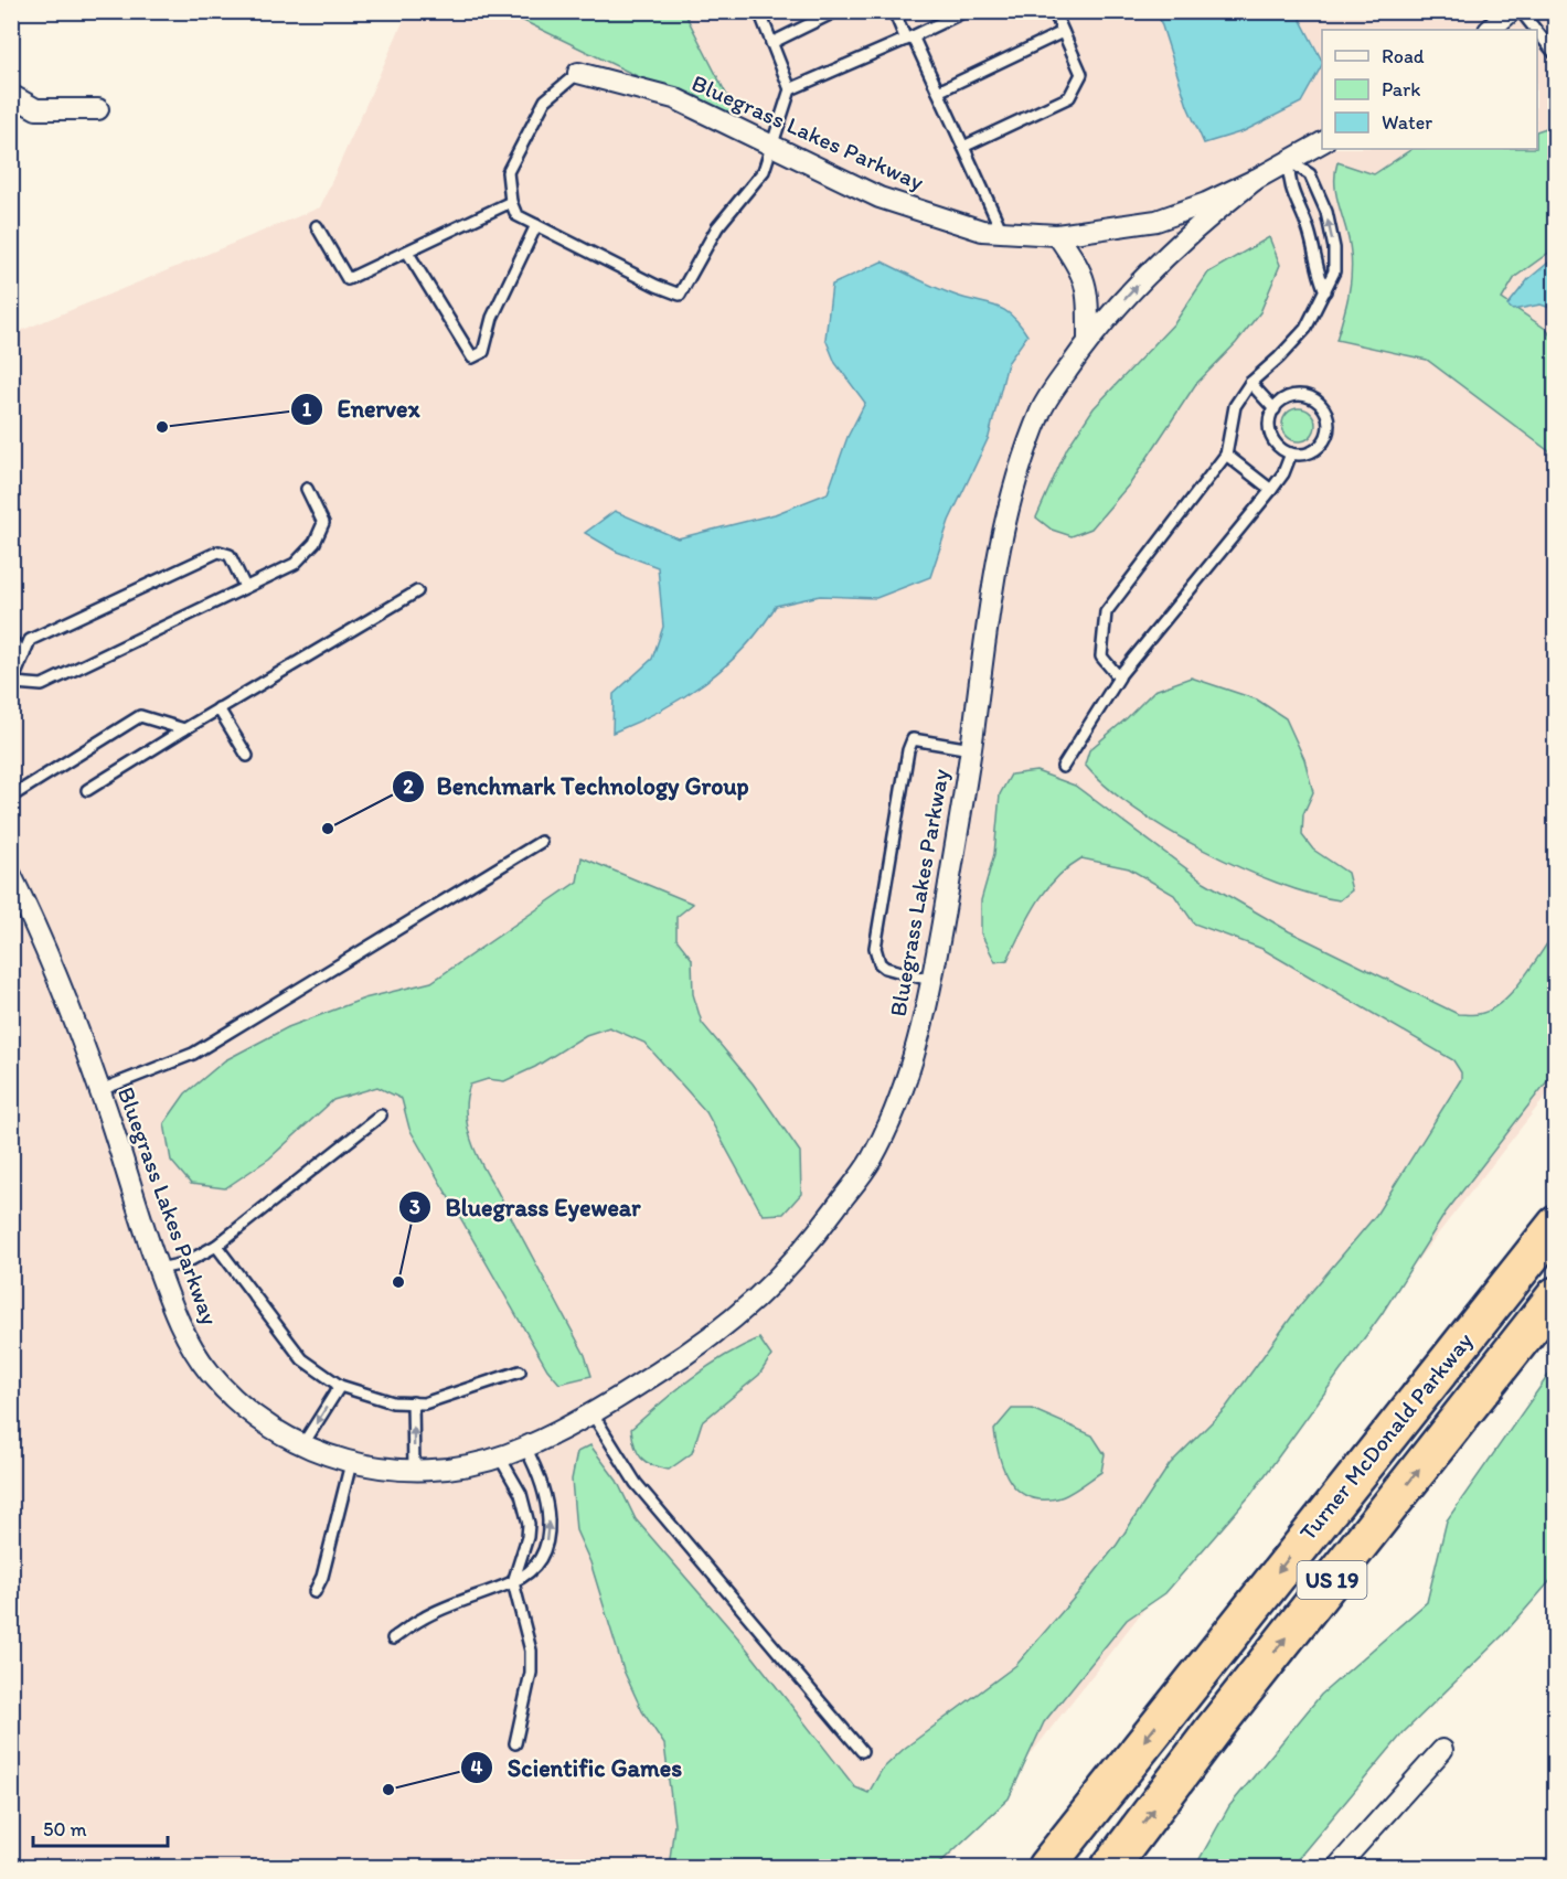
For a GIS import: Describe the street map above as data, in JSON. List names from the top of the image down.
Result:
{
  "streets": {
    "highway": ["Turner McDonald Parkway", "US 19"],
    "street": ["Bluegrass Lakes Parkway"]
  },
  "places": [
    "Enervex",
    "Benchmark Technology Group",
    "Bluegrass Eyewear",
    "Scientific Games"
  ],
  "legend": ["Road", "Park", "Water"],
  "scale_bar": "50 m"
}
